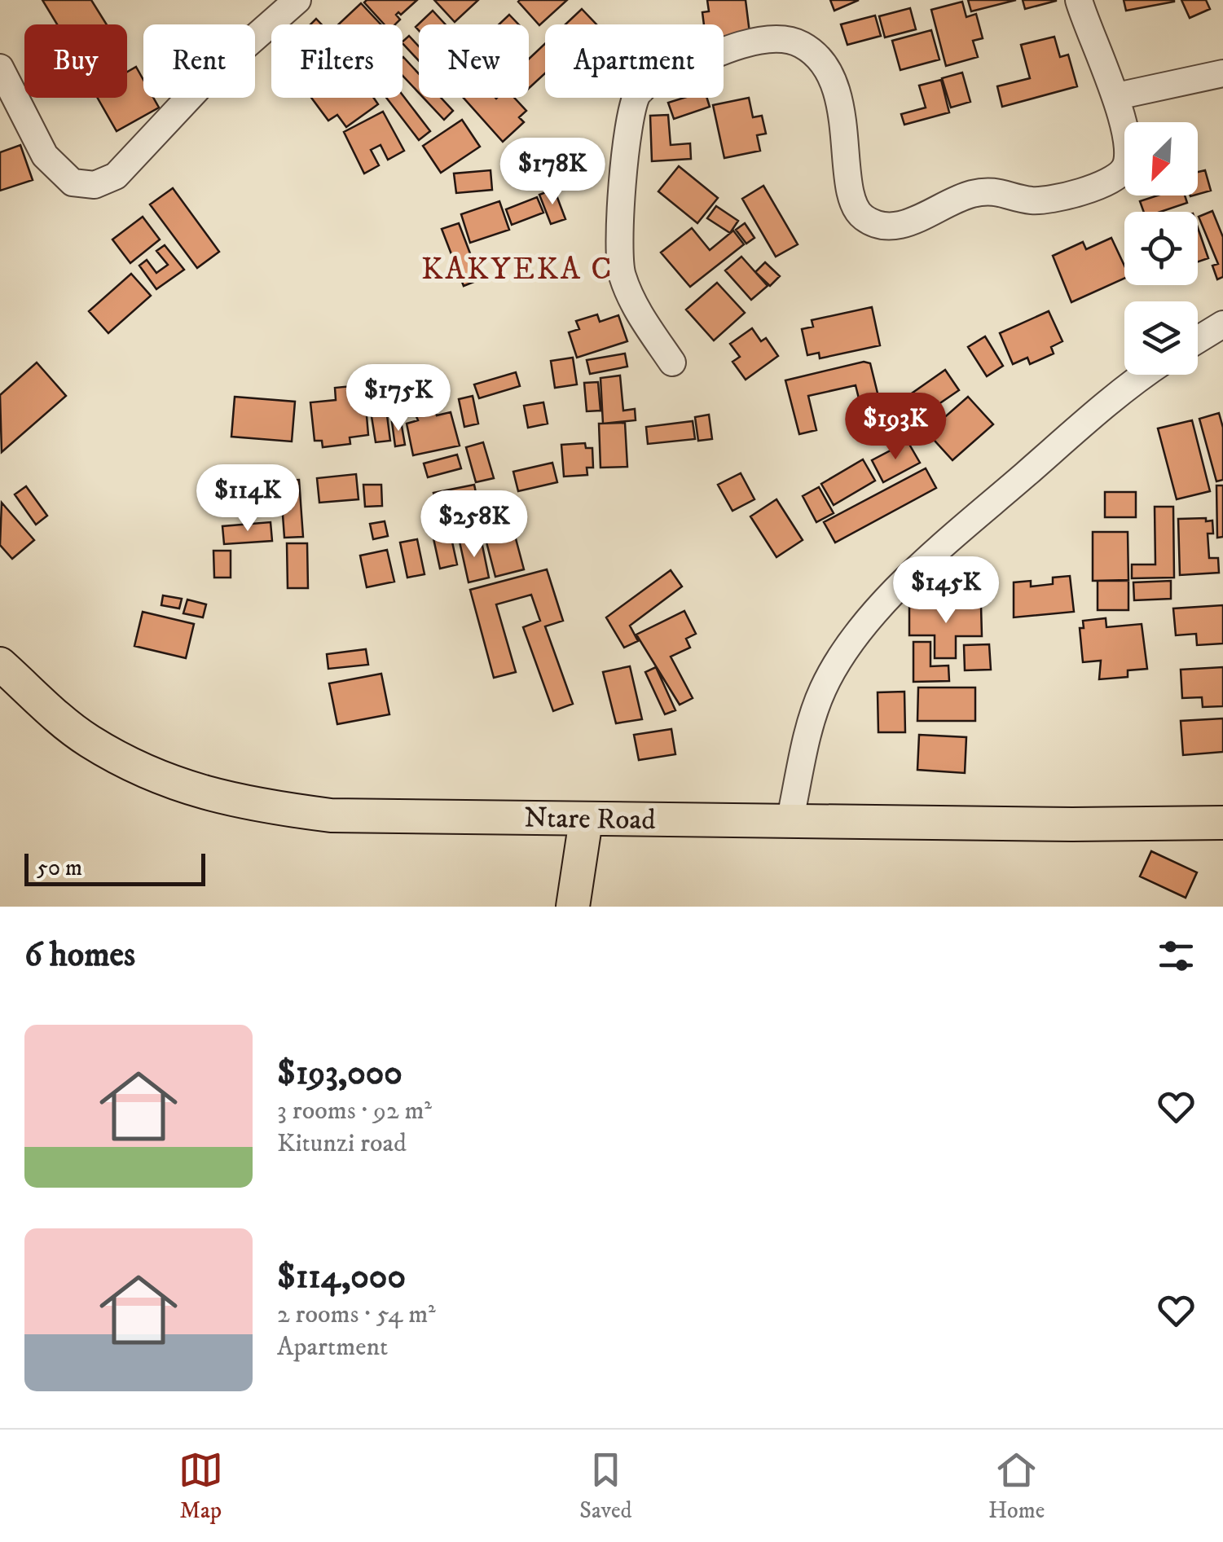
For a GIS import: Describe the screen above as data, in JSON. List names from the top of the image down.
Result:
{
  "streets": {
    "main road": ["Ntare Road"]
  },
  "districts": ["KAKYEKA C"],
  "scale_bar": "50 m",
  "north": "bottom left",
  "page": {
    "chip": [
      "Buy",
      "Rent",
      "Filters",
      "New",
      "Apartment"
    ],
    "price": [
      "$178K",
      "$175K",
      "$193K",
      "$114K",
      "$258K",
      "$145K"
    ],
    "scale": "50 m",
    "heading": "6 homes",
    "list": [
      {
        "name": "$193,000",
        "note": "3 rooms · 92 m² · Kitunzi road"
      },
      {
        "name": "$114,000",
        "note": "2 rooms · 54 m² · Apartment"
      }
    ],
    "tabs": ["Map", "Saved", "Home"]
  }
}
